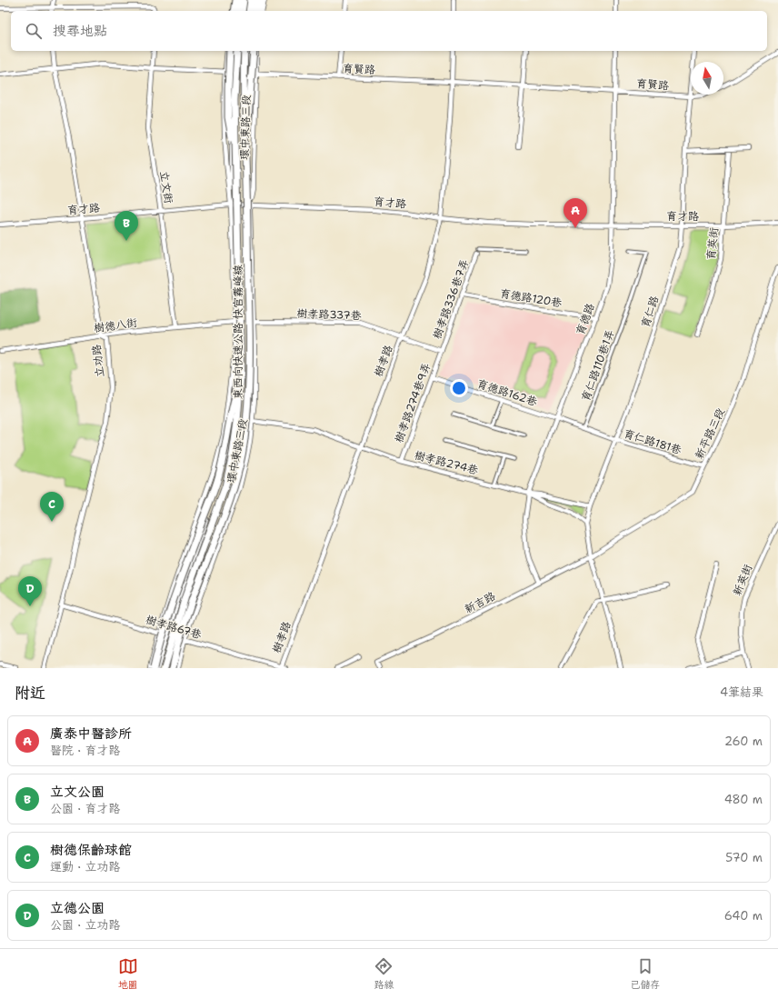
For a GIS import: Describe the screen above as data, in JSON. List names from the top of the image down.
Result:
{
  "streets": {
    "highway": ["東西向快速公路 快官霧峰線"],
    "street": [
      "育賢路",
      "環中東路三段",
      "立文街",
      "育才路",
      "育英街",
      "育德路120巷",
      "樹孝路336巷7弄",
      "育仁路",
      "樹孝路337巷",
      "育德路",
      "樹德八街",
      "立功路",
      "樹孝路",
      "育仁路110巷1弄",
      "育德路162巷",
      "樹孝路274巷9弄",
      "新平路三段",
      "育仁路181巷",
      "樹孝路274巷",
      "新英街",
      "新吉路",
      "樹孝路67巷"
    ]
  },
  "crossings": [
    ["育賢路", "環中東路三段"],
    ["育賢路", "立文街"],
    ["育賢路", "育仁路"],
    ["育賢路", "育德路"],
    ["育賢路", "立功路"],
    ["育賢路", "樹孝路"],
    ["環中東路三段", "育才路"],
    ["環中東路三段", "樹孝路337巷"],
    ["環中東路三段", "樹德八街"],
    ["環中東路三段", "樹孝路274巷"],
    ["環中東路三段", "樹孝路67巷"],
    ["立文街", "育才路"],
    ["立文街", "樹德八街"],
    ["育才路", "育英街"],
    ["育才路", "育仁路"],
    ["育才路", "育德路"],
    ["育才路", "立功路"],
    ["育才路", "樹孝路"],
    ["育德路120巷", "樹孝路336巷7弄"],
    ["育德路120巷", "育德路"],
    ["樹孝路336巷7弄", "樹孝路337巷"],
    ["樹孝路336巷7弄", "樹孝路274巷9弄"],
    ["育仁路", "育仁路181巷"],
    ["樹孝路337巷", "樹孝路"],
    ["樹孝路337巷", "樹孝路274巷9弄"],
    ["育德路", "育德路162巷"],
    ["育德路", "樹孝路274巷"],
    ["育德路", "新吉路"],
    ["樹德八街", "立功路"],
    ["立功路", "樹孝路67巷"],
    ["樹孝路", "樹孝路274巷"],
    ["樹孝路", "樹孝路67巷"],
    ["育德路162巷", "樹孝路274巷9弄"],
    ["樹孝路274巷9弄", "樹孝路274巷"],
    ["新平路三段", "育仁路181巷"],
    ["新平路三段", "新吉路"]
  ],
  "north": "top",
  "page": {
    "search": "搜尋地點",
    "pins": [
      "A",
      "B",
      "C",
      "D"
    ],
    "heading": ["附近", "4筆結果"],
    "list": [
      {
        "mark": "A",
        "name": "廣泰中醫診所",
        "note": "醫院 · 育才路",
        "value": "260 m"
      },
      {
        "mark": "B",
        "name": "立文公園",
        "note": "公園 · 育才路",
        "value": "480 m"
      },
      {
        "mark": "C",
        "name": "樹德保齡球館",
        "note": "運動 · 立功路",
        "value": "570 m"
      },
      {
        "mark": "D",
        "name": "立德公園",
        "note": "公園 · 立功路",
        "value": "640 m"
      }
    ],
    "nav": ["地圖", "路線", "已儲存"]
  }
}
